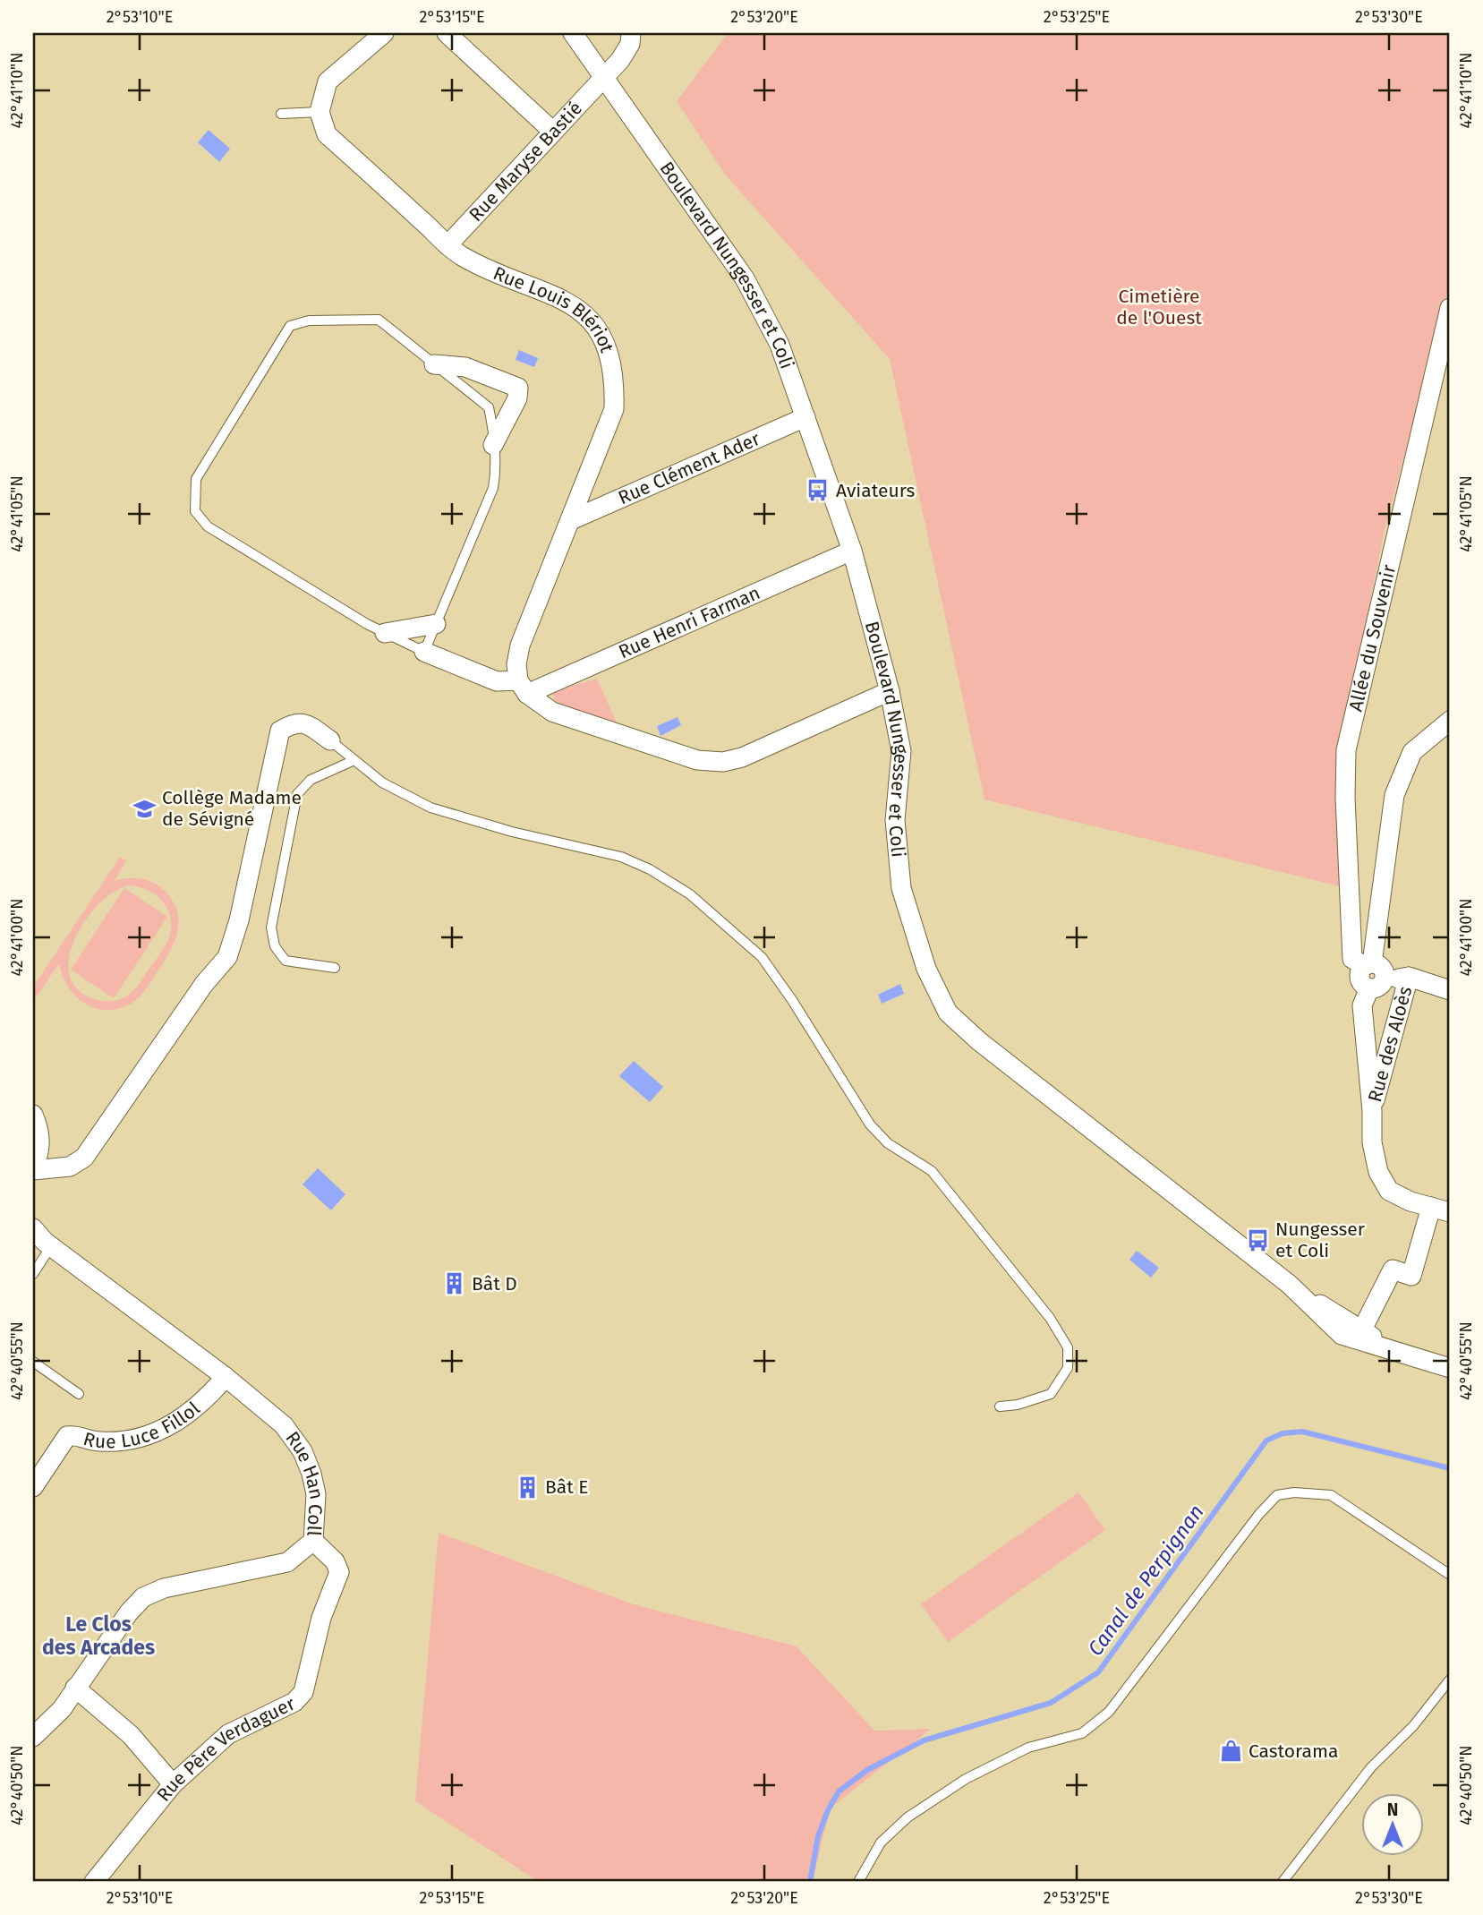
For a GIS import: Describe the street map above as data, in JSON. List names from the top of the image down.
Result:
{
  "streets": {
    "street": [
      "Rue Maryse Bastié",
      "Boulevard Nungesser et Coli",
      "Rue Louis Blériot",
      "Rue Clément Ader",
      "Rue Henri Farman",
      "Allée du Souvenir",
      "Rue des Aloès",
      "Rue Luce Fillol",
      "Rue Han Coll",
      "Rue Père Verdaguer"
    ]
  },
  "crossings": [
    ["Rue Maryse Bastié", "Boulevard Nungesser et Coli"],
    ["Rue Maryse Bastié", "Rue Louis Blériot"],
    ["Boulevard Nungesser et Coli", "Rue Clément Ader"],
    ["Boulevard Nungesser et Coli", "Rue Henri Farman"],
    ["Rue Louis Blériot", "Rue Clément Ader"],
    ["Rue Louis Blériot", "Rue Henri Farman"],
    ["Rue Luce Fillol", "Rue Han Coll"],
    ["Rue Han Coll", "Rue Père Verdaguer"]
  ],
  "districts": ["Le Clos des Arcades"],
  "water": ["Canal de Perpignan"],
  "parks": ["Cimetière de l'Ouest"],
  "places": {
    "bus stop": ["Aviateurs", "Nungesser et Coli"],
    "school or university": ["Collège Madame de Sévigné"],
    "building": ["Bât D", "Bât E"],
    "shop": ["Castorama"]
  },
  "north": "top",
  "coordinates": [
    "2°53'10\"E",
    "2°53'15\"E",
    "2°53'20\"E",
    "2°53'25\"E",
    "2°53'30\"E",
    "42°41'10\"N",
    "42°41'05\"N",
    "42°41'00\"N",
    "42°40'55\"N",
    "42°40'50\"N"
  ]
}
